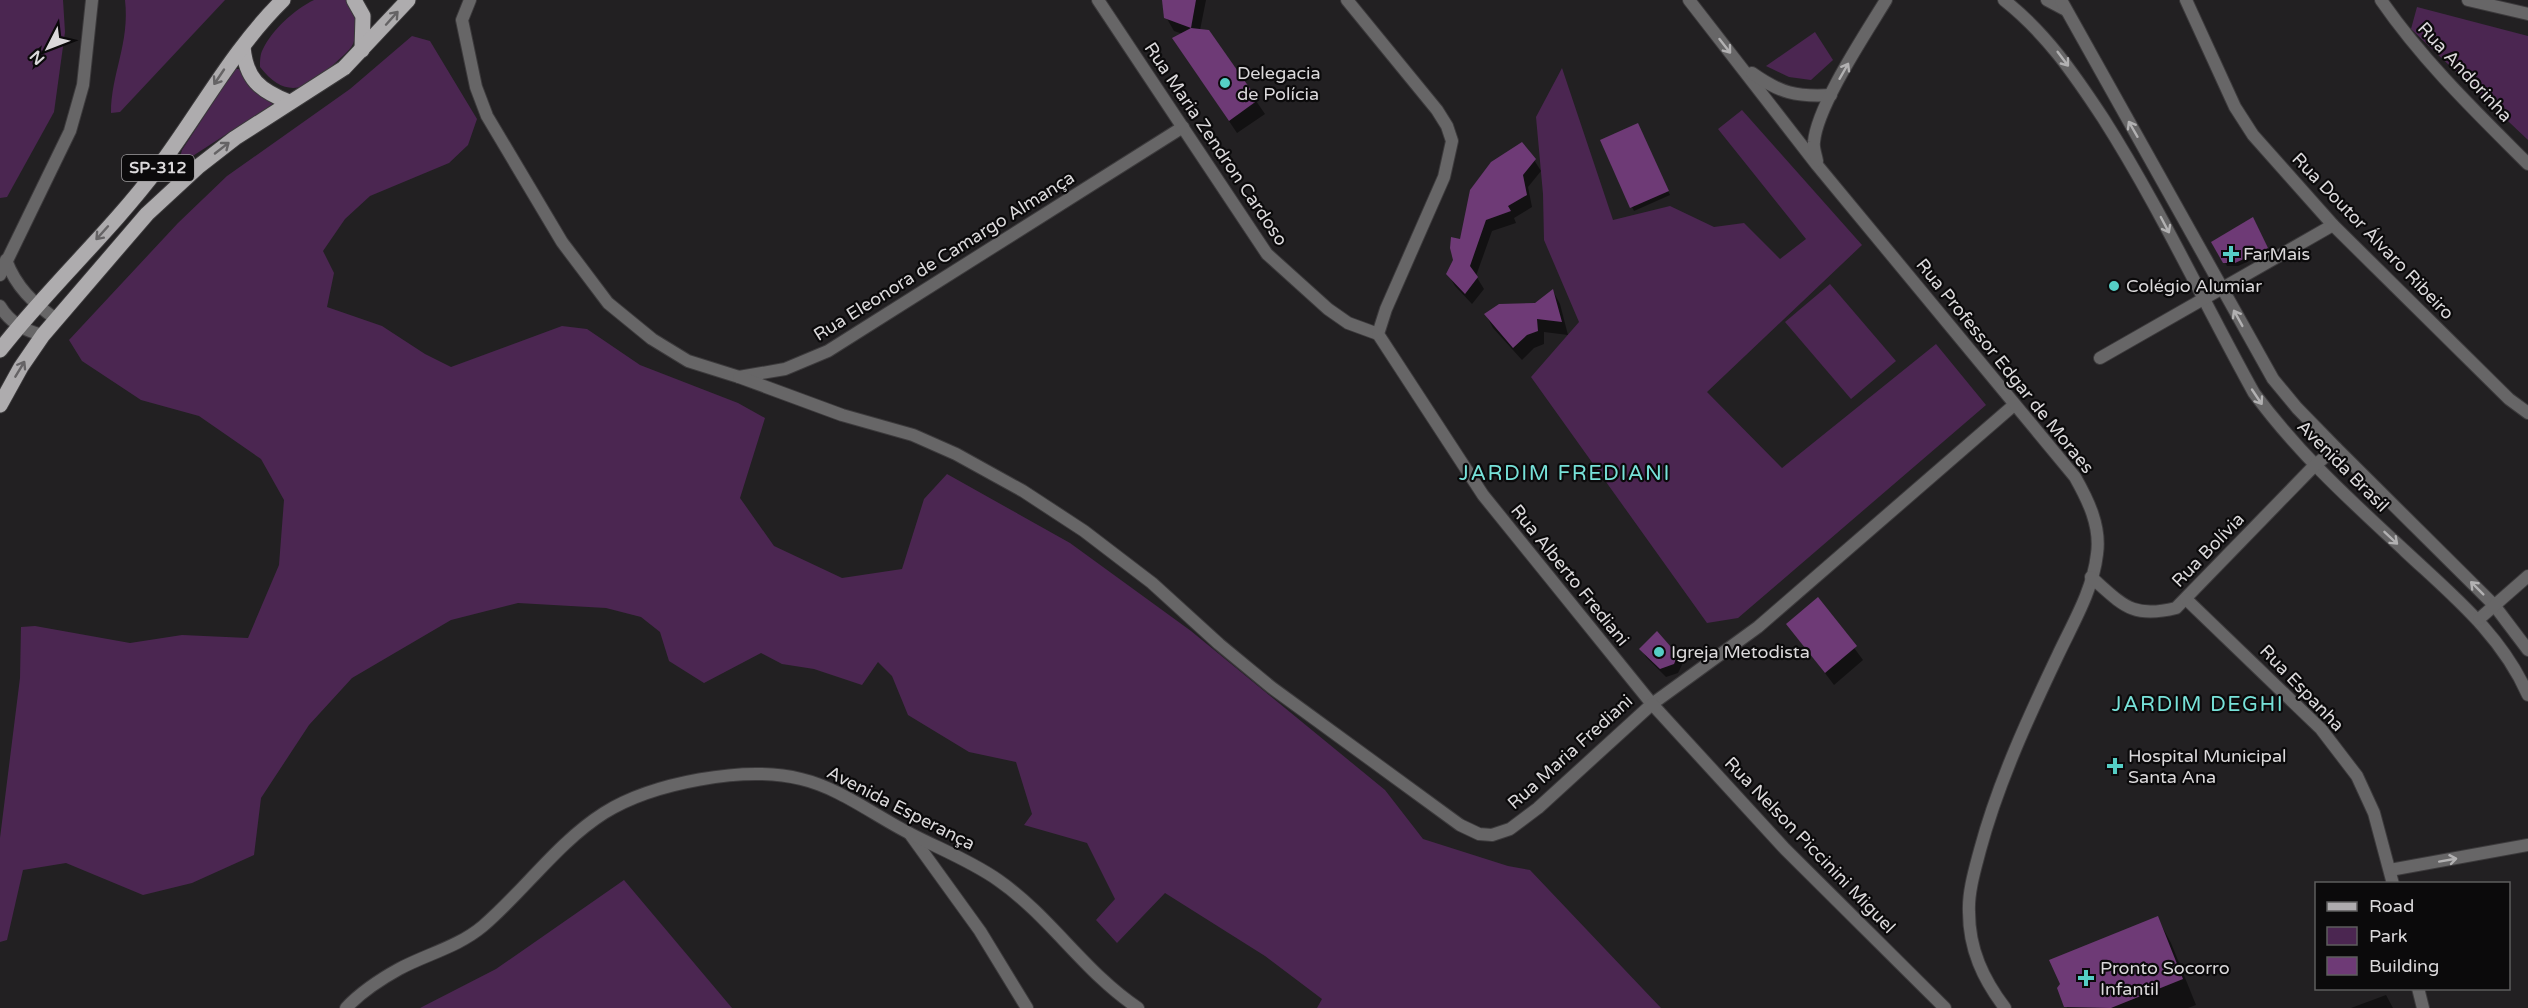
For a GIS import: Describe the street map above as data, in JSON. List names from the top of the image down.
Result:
{
  "streets": {
    "main road": ["SP-312"],
    "street": [
      "Rua Andorinha",
      "Rua Maria Zendron Cardoso",
      "Rua Doutor Álvaro Ribeiro",
      "Rua Eleonora de Camargo Almança",
      "Rua Professor Edgar de Moraes",
      "Avenida Brasil",
      "Rua Bolívia",
      "Rua Alberto Frediani",
      "Rua Espanha",
      "Rua Maria Frediani",
      "Avenida Esperança",
      "Rua Nelson Piccinini Miguel"
    ]
  },
  "crossings": [
    ["Rua Maria Zendron Cardoso", "Rua Eleonora de Camargo Almança"],
    ["Rua Maria Zendron Cardoso", "Rua Alberto Frediani"],
    ["Rua Eleonora de Camargo Almança", "Rua Maria Frediani"],
    ["Rua Professor Edgar de Moraes", "Rua Bolívia"],
    ["Avenida Brasil", "Rua Bolívia"],
    ["Rua Bolívia", "Rua Espanha"],
    ["Rua Alberto Frediani", "Rua Maria Frediani"],
    ["Rua Alberto Frediani", "Rua Nelson Piccinini Miguel"],
    ["Rua Maria Frediani", "Rua Nelson Piccinini Miguel"]
  ],
  "districts": ["JARDIM FREDIANI", "JARDIM DEGHI"],
  "places": {
    "other": ["Delegacia de Polícia", "Colégio Alumiar", "Igreja Metodista"],
    "health": ["FarMais", "Hospital Municipal Santa Ana", "Pronto Socorro Infantil"]
  },
  "legend": ["Road", "Park", "Building"],
  "north": "bottom left"
}
